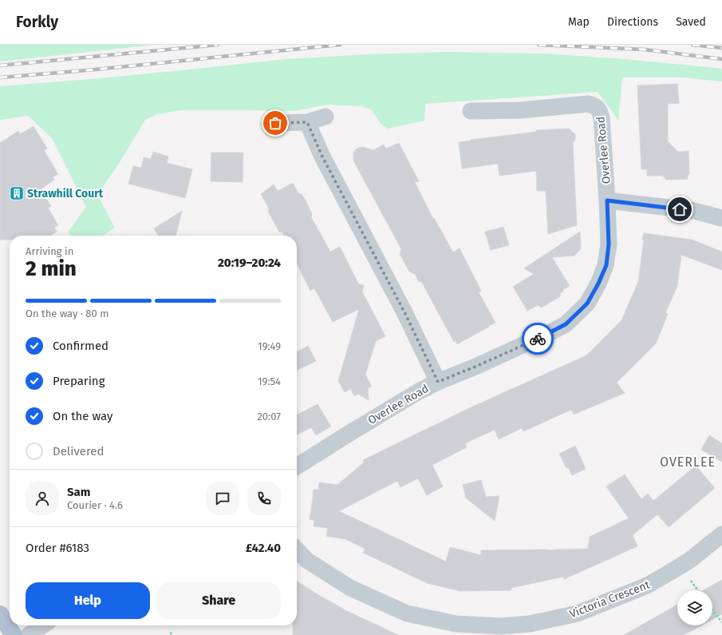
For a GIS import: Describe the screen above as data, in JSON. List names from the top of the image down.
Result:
{
  "streets": {
    "street": ["Overlee Road", "Victoria Crescent"]
  },
  "districts": ["OVERLEE"],
  "places": {
    "building": ["Strawhill Court"]
  },
  "page": {
    "header": "Forkly",
    "nav": ["Map", "Directions", "Saved"],
    "heading": ["2 min", "Arriving in", "20:19–20:24"],
    "panel": [
      "Sam",
      "Courier · 4.6",
      "Order #6183",
      "£42.40"
    ],
    "bar": "On the way · 80 m",
    "list": [
      ["Confirmed", "19:49"],
      ["Preparing", "19:54"],
      ["On the way", "20:07"],
      "Delivered"
    ],
    "buttons": ["Help", "Share"]
  }
}
